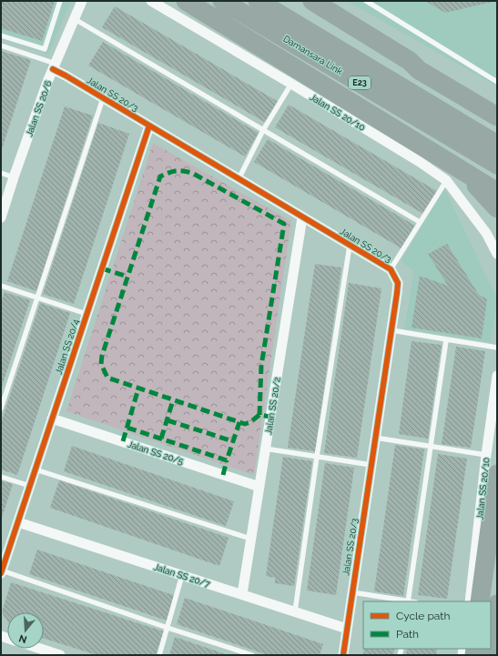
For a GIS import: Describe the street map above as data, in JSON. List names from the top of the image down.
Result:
{
  "streets": {
    "highway": ["Damansara Link", "E23"],
    "street": [
      "Jalan SS 20/3",
      "Jalan SS 20/6",
      "Jalan SS 20/10",
      "Jalan SS 20/4",
      "Jalan SS 20/2",
      "Jalan SS 20/5",
      "Jalan SS 20/7"
    ]
  },
  "crossings": [
    ["Jalan SS 20/3", "Jalan SS 20/6"],
    ["Jalan SS 20/3", "Jalan SS 20/4"],
    ["Jalan SS 20/3", "Jalan SS 20/2"],
    ["Jalan SS 20/3", "Jalan SS 20/7"],
    ["Jalan SS 20/4", "Jalan SS 20/5"],
    ["Jalan SS 20/4", "Jalan SS 20/7"],
    ["Jalan SS 20/2", "Jalan SS 20/5"],
    ["Jalan SS 20/2", "Jalan SS 20/7"]
  ],
  "legend": ["Cycle path", "Path"],
  "north": "bottom"
}
